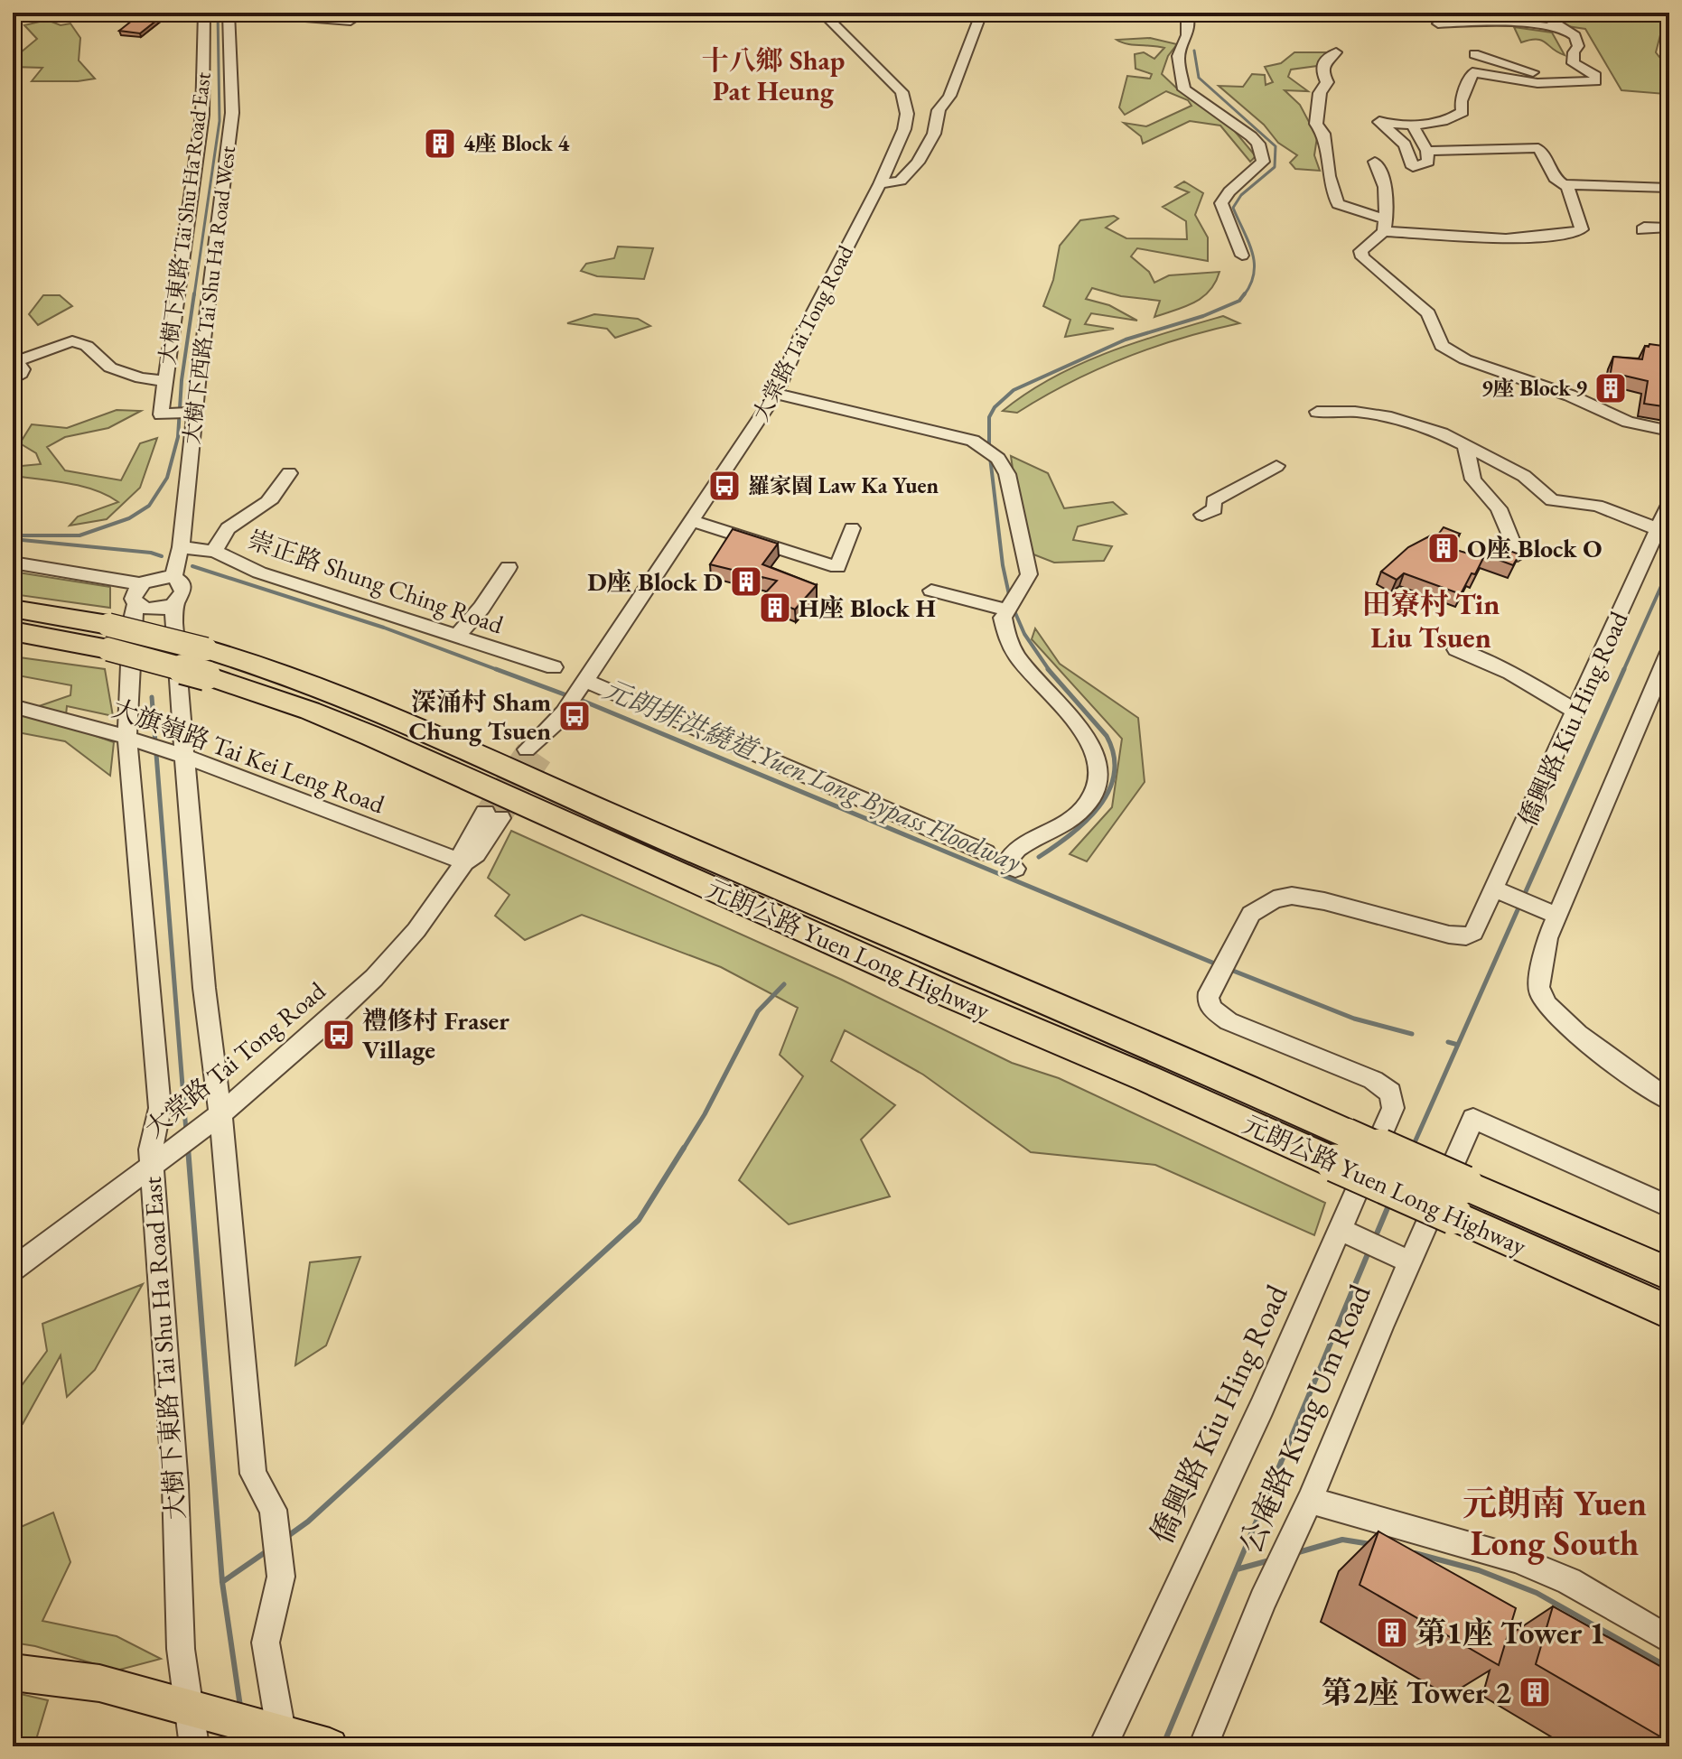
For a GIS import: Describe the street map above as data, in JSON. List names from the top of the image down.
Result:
{
  "streets": {
    "highway": ["元朗公路 Yuen Long Highway"],
    "street": [
      "大樹下東路 Tai Shu Ha Road East",
      "大樹下西路 Tai Shu Ha Road West",
      "大棠路 Tai Tong Road",
      "崇正路 Shung Ching Road",
      "僑興路 Kiu Hing Road",
      "大旗嶺路 Tai Kei Leng Road",
      "公庵路 Kung Um Road"
    ]
  },
  "crossings": [
    ["大樹下東路 Tai Shu Ha Road East", "大樹下西路 Tai Shu Ha Road West"],
    ["大樹下東路 Tai Shu Ha Road East", "大棠路 Tai Tong Road"],
    ["大樹下東路 Tai Shu Ha Road East", "大旗嶺路 Tai Kei Leng Road"],
    ["大樹下西路 Tai Shu Ha Road West", "大棠路 Tai Tong Road"],
    ["大樹下西路 Tai Shu Ha Road West", "崇正路 Shung Ching Road"],
    ["大樹下西路 Tai Shu Ha Road West", "大旗嶺路 Tai Kei Leng Road"],
    ["大棠路 Tai Tong Road", "大旗嶺路 Tai Kei Leng Road"]
  ],
  "districts": ["十八鄉 Shap Pat Heung", "田寮村 Tin Liu Tsuen", "元朗南 Yuen Long South"],
  "water": ["元朗排洪繞道 Yuen Long Bypass Floodway"],
  "places": {
    "building": [
      "4座 Block 4",
      "9座 Block 9",
      "O座 Block O",
      "D座 Block D",
      "H座 Block H",
      "第1座 Tower 1",
      "第2座 Tower 2"
    ],
    "bus stop": ["羅家園 Law Ka Yuen", "深涌村 Sham Chung Tsuen", "禮修村 Fraser Village"]
  }
}
